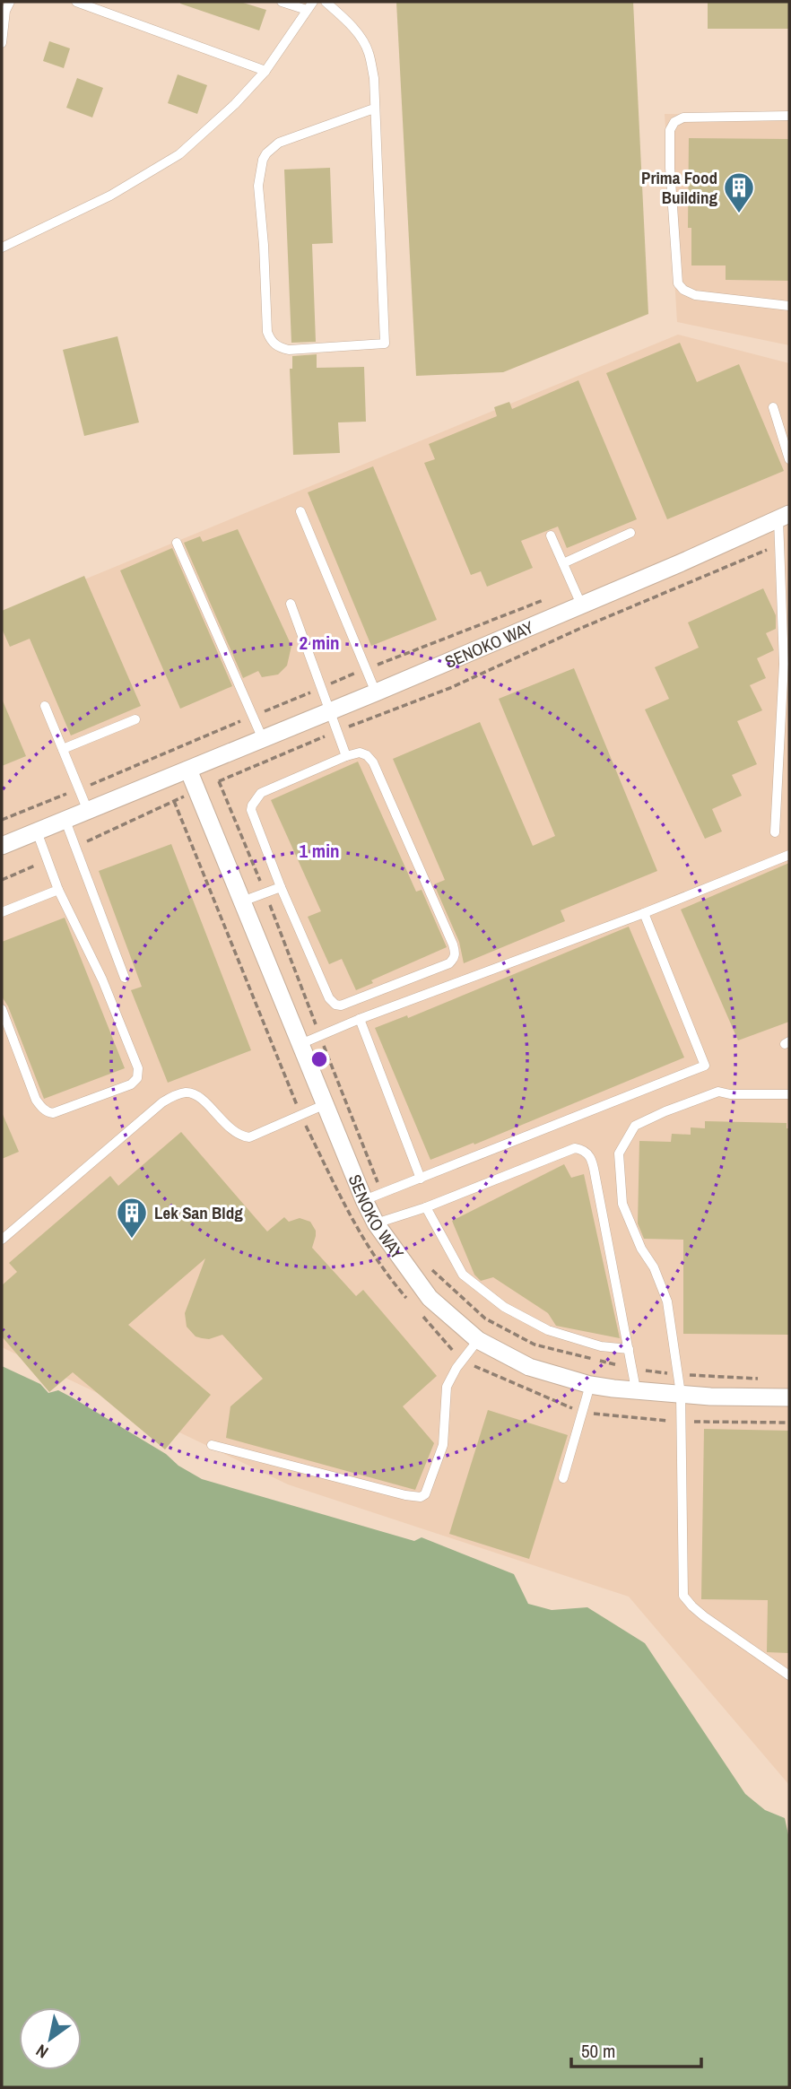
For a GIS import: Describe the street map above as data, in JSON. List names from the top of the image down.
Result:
{
  "streets": {
    "street": ["SENOKO WAY"]
  },
  "places": {
    "building": ["Prima Food Building", "Lek San Bldg"]
  },
  "scale_bar": "50 m",
  "north": "bottom left",
  "rings": ["2 min", "1 min"]
}
